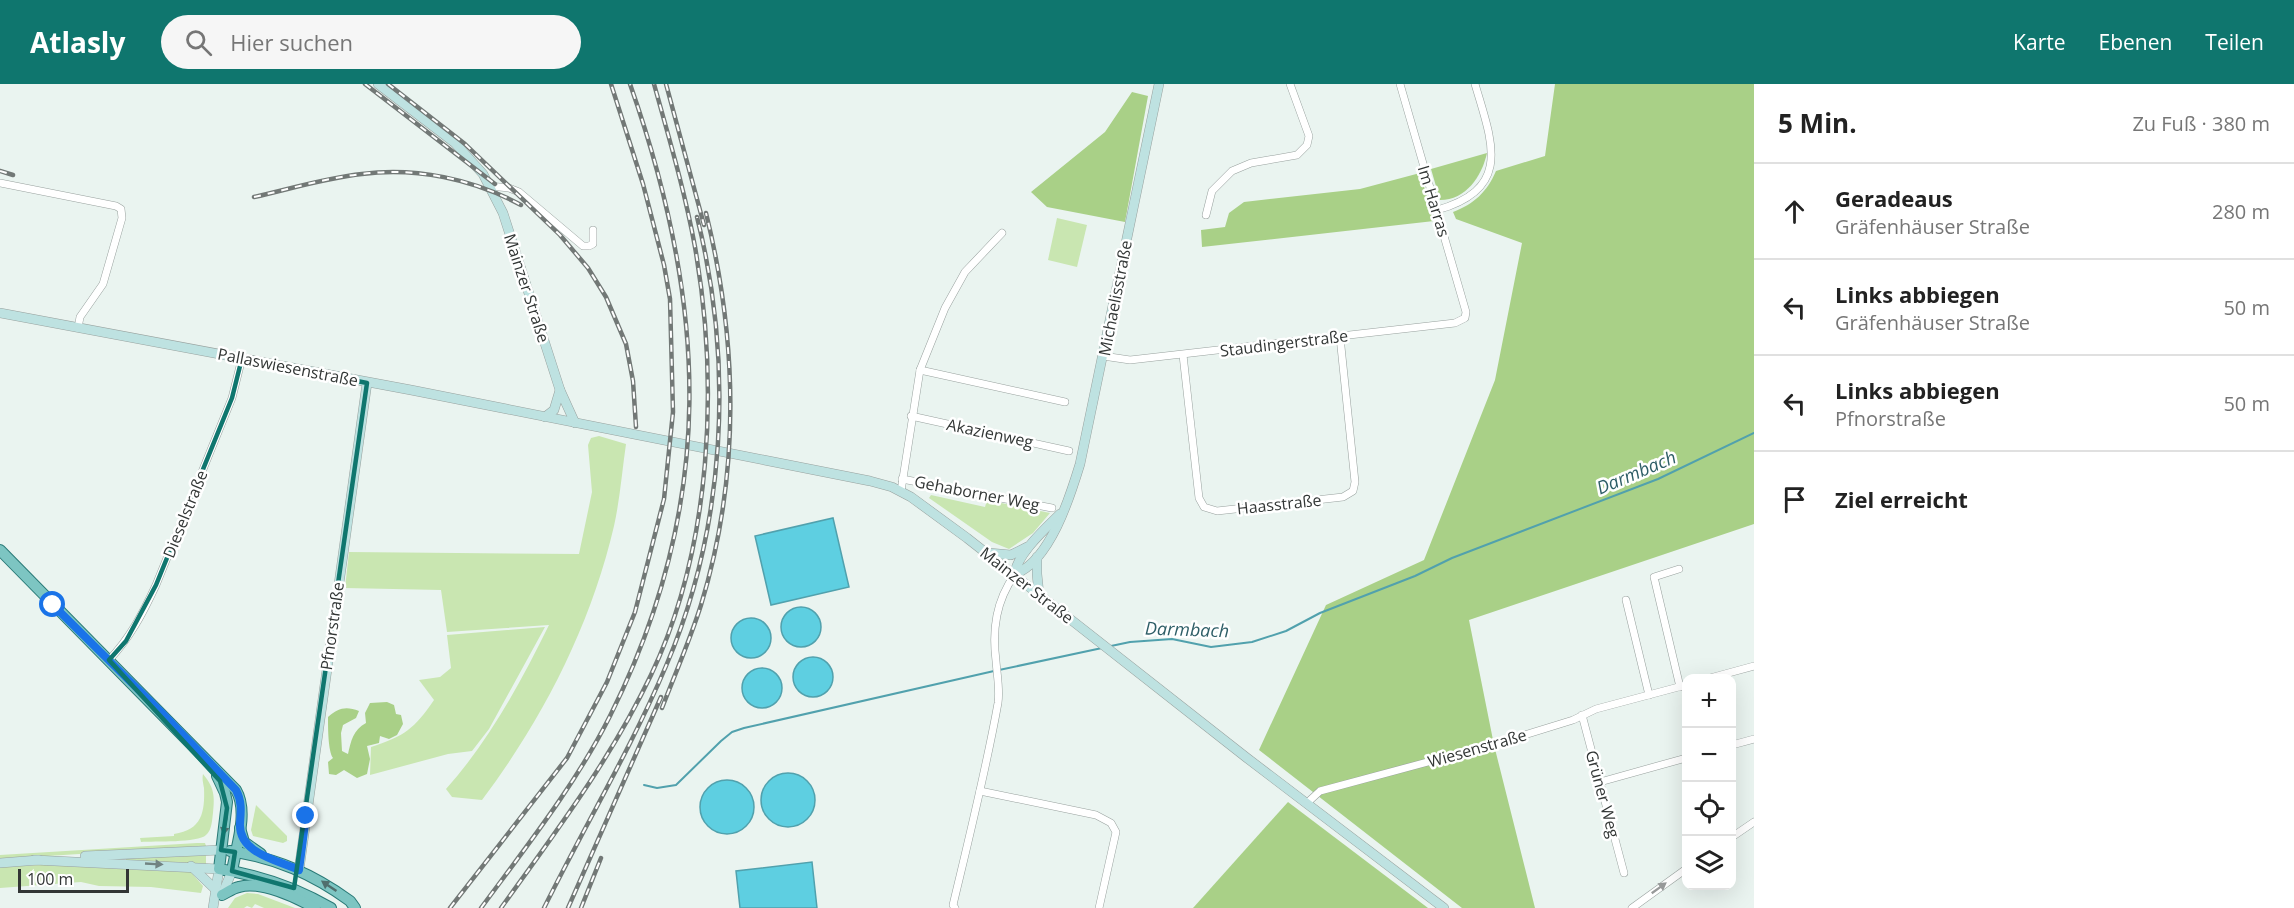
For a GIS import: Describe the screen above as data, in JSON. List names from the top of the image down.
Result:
{
  "streets": {
    "main road": [
      "Mainzer Straße",
      "Michaelisstraße",
      "Pallaswiesenstraße",
      "Pfnorstraße"
    ],
    "street": [
      "Im Harras",
      "Staudingerstraße",
      "Akazienweg",
      "Gehaborner Weg",
      "Haasstraße",
      "Dieselstraße",
      "Wiesenstraße",
      "Grüner Weg"
    ]
  },
  "crossings": [
    ["Im Harras", "Staudingerstraße"],
    ["Mainzer Straße", "Michaelisstraße"],
    ["Mainzer Straße", "Pallaswiesenstraße"],
    ["Mainzer Straße", "Wiesenstraße"],
    ["Michaelisstraße", "Staudingerstraße"],
    ["Staudingerstraße", "Haasstraße"],
    ["Pallaswiesenstraße", "Dieselstraße"],
    ["Pallaswiesenstraße", "Pfnorstraße"],
    ["Wiesenstraße", "Grüner Weg"]
  ],
  "water": ["Darmbach"],
  "scale_bar": "100 m",
  "page": {
    "header": "Atlasly",
    "search": "Hier suchen",
    "nav": ["Karte", "Ebenen", "Teilen"],
    "heading": ["5 Min.", "Zu Fuß · 380 m"],
    "list": [
      ["Geradeaus", "Gräfenhäuser Straße", "280 m"],
      ["Links abbiegen", "Gräfenhäuser Straße", "50 m"],
      ["Links abbiegen", "Pfnorstraße", "50 m"],
      "Ziel erreicht"
    ],
    "map_buttons": ["+", "−"],
    "scale": "100 m"
  }
}
